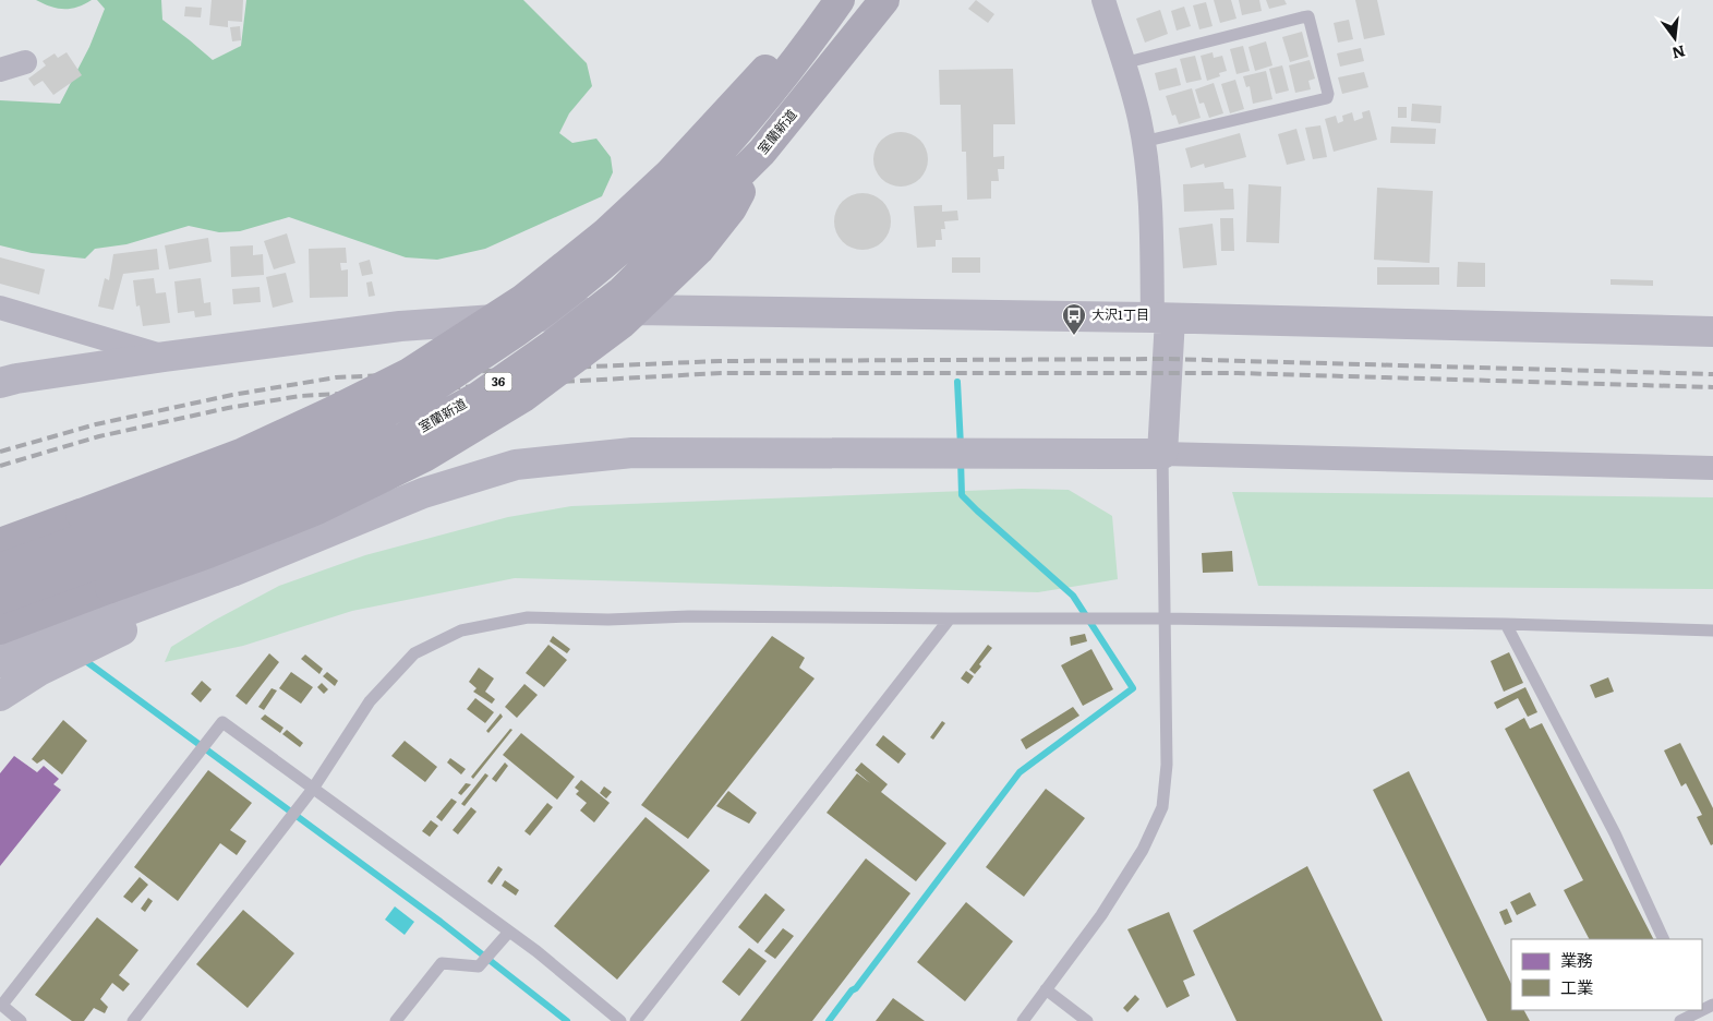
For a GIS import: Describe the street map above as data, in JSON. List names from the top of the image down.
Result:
{
  "streets": {
    "highway": ["室蘭新道", "36"]
  },
  "places": {
    "bus stop": ["大沢1丁目"]
  },
  "legend": ["業務", "工業"],
  "north": "bottom"
}
